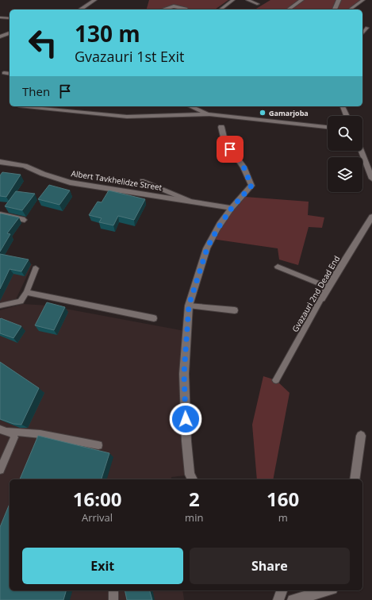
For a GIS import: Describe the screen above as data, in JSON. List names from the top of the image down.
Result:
{
  "streets": {
    "street": ["Albert Tavkhelidze Street", "Gvazauri 2nd Dead End"]
  },
  "places": ["Gamarjoba"],
  "page": {
    "turn": ["130 m", "Gvazauri 1st Exit"],
    "then": "Then",
    "eta": [
      "16:00",
      "Arrival",
      "2",
      "min",
      "160",
      "m"
    ],
    "buttons": ["Exit", "Share"]
  }
}
